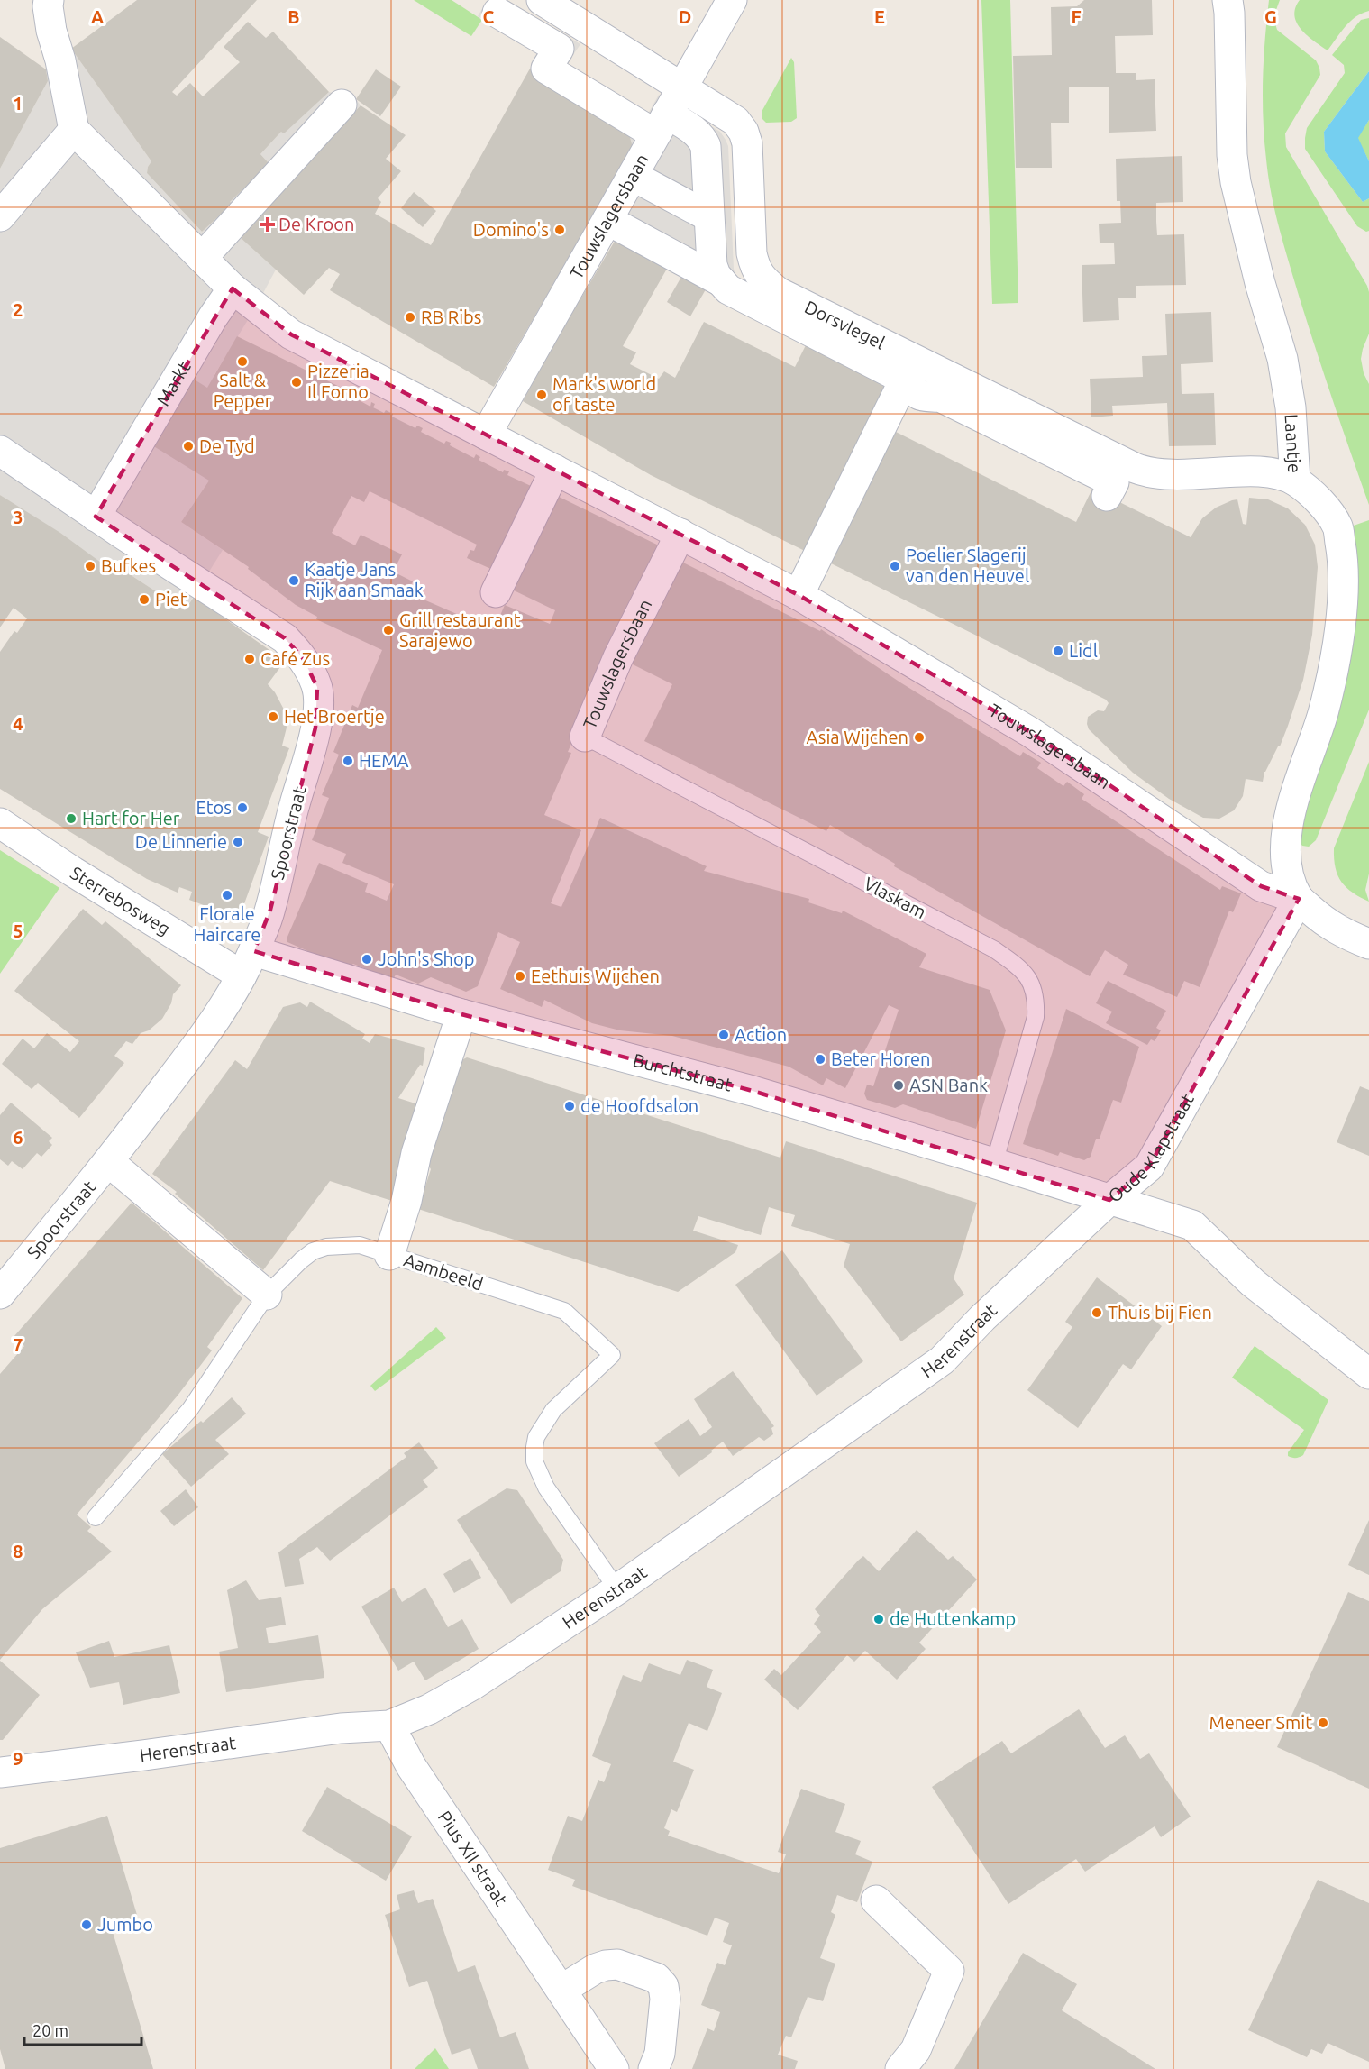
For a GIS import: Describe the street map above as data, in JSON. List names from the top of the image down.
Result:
{
  "streets": {
    "street": [
      "Touwslagersbaan",
      "Dorsvlegel",
      "Markt",
      "Laantje",
      "Spoorstraat",
      "Sterrebosweg",
      "Burchtstraat",
      "Oude Klapstraat",
      "Herenstraat",
      "Pius XII straat"
    ],
    "lane": ["Vlaskam", "Aambeeld"]
  },
  "crossings": [
    ["Touwslagersbaan", "Dorsvlegel"],
    ["Touwslagersbaan", "Markt"],
    ["Touwslagersbaan", "Laantje"],
    ["Touwslagersbaan", "Vlaskam"],
    ["Touwslagersbaan", "Oude Klapstraat"],
    ["Dorsvlegel", "Laantje"],
    ["Markt", "Spoorstraat"],
    ["Laantje", "Oude Klapstraat"],
    ["Spoorstraat", "Sterrebosweg"],
    ["Spoorstraat", "Burchtstraat"],
    ["Vlaskam", "Burchtstraat"],
    ["Sterrebosweg", "Burchtstraat"],
    ["Burchtstraat", "Oude Klapstraat"],
    ["Burchtstraat", "Herenstraat"],
    ["Oude Klapstraat", "Herenstraat"],
    ["Aambeeld", "Herenstraat"],
    ["Herenstraat", "Pius XII straat"]
  ],
  "places": {
    "health": ["De Kroon"],
    "other": [
      "Domino's",
      "RB Ribs",
      "Salt & Pepper",
      "Pizzeria Il Forno",
      "Mark's world of taste",
      "De Tyd",
      "Bufkes",
      "Poelier Slagerij van den Heuvel",
      "Kaatje Jans Rijk aan Smaak",
      "Piet",
      "Grill restaurant Sarajewo",
      "Lidl",
      "Café Zus",
      "Het Broertje",
      "Asia Wijchen",
      "HEMA",
      "Etos",
      "Hart for Her",
      "De Linnerie",
      "Florale Haircare",
      "John's Shop",
      "Eethuis Wijchen",
      "Action",
      "Beter Horen",
      "ASN Bank",
      "de Hoofdsalon",
      "Thuis bij Fien",
      "de Huttenkamp",
      "Meneer Smit",
      "Jumbo"
    ]
  },
  "scale_bar": "20 m",
  "grid": {
    "columns": [
      "A",
      "B",
      "C",
      "D",
      "E",
      "F",
      "G"
    ],
    "rows": [
      "1",
      "2",
      "3",
      "4",
      "5",
      "6",
      "7",
      "8",
      "9"
    ]
  }
}
